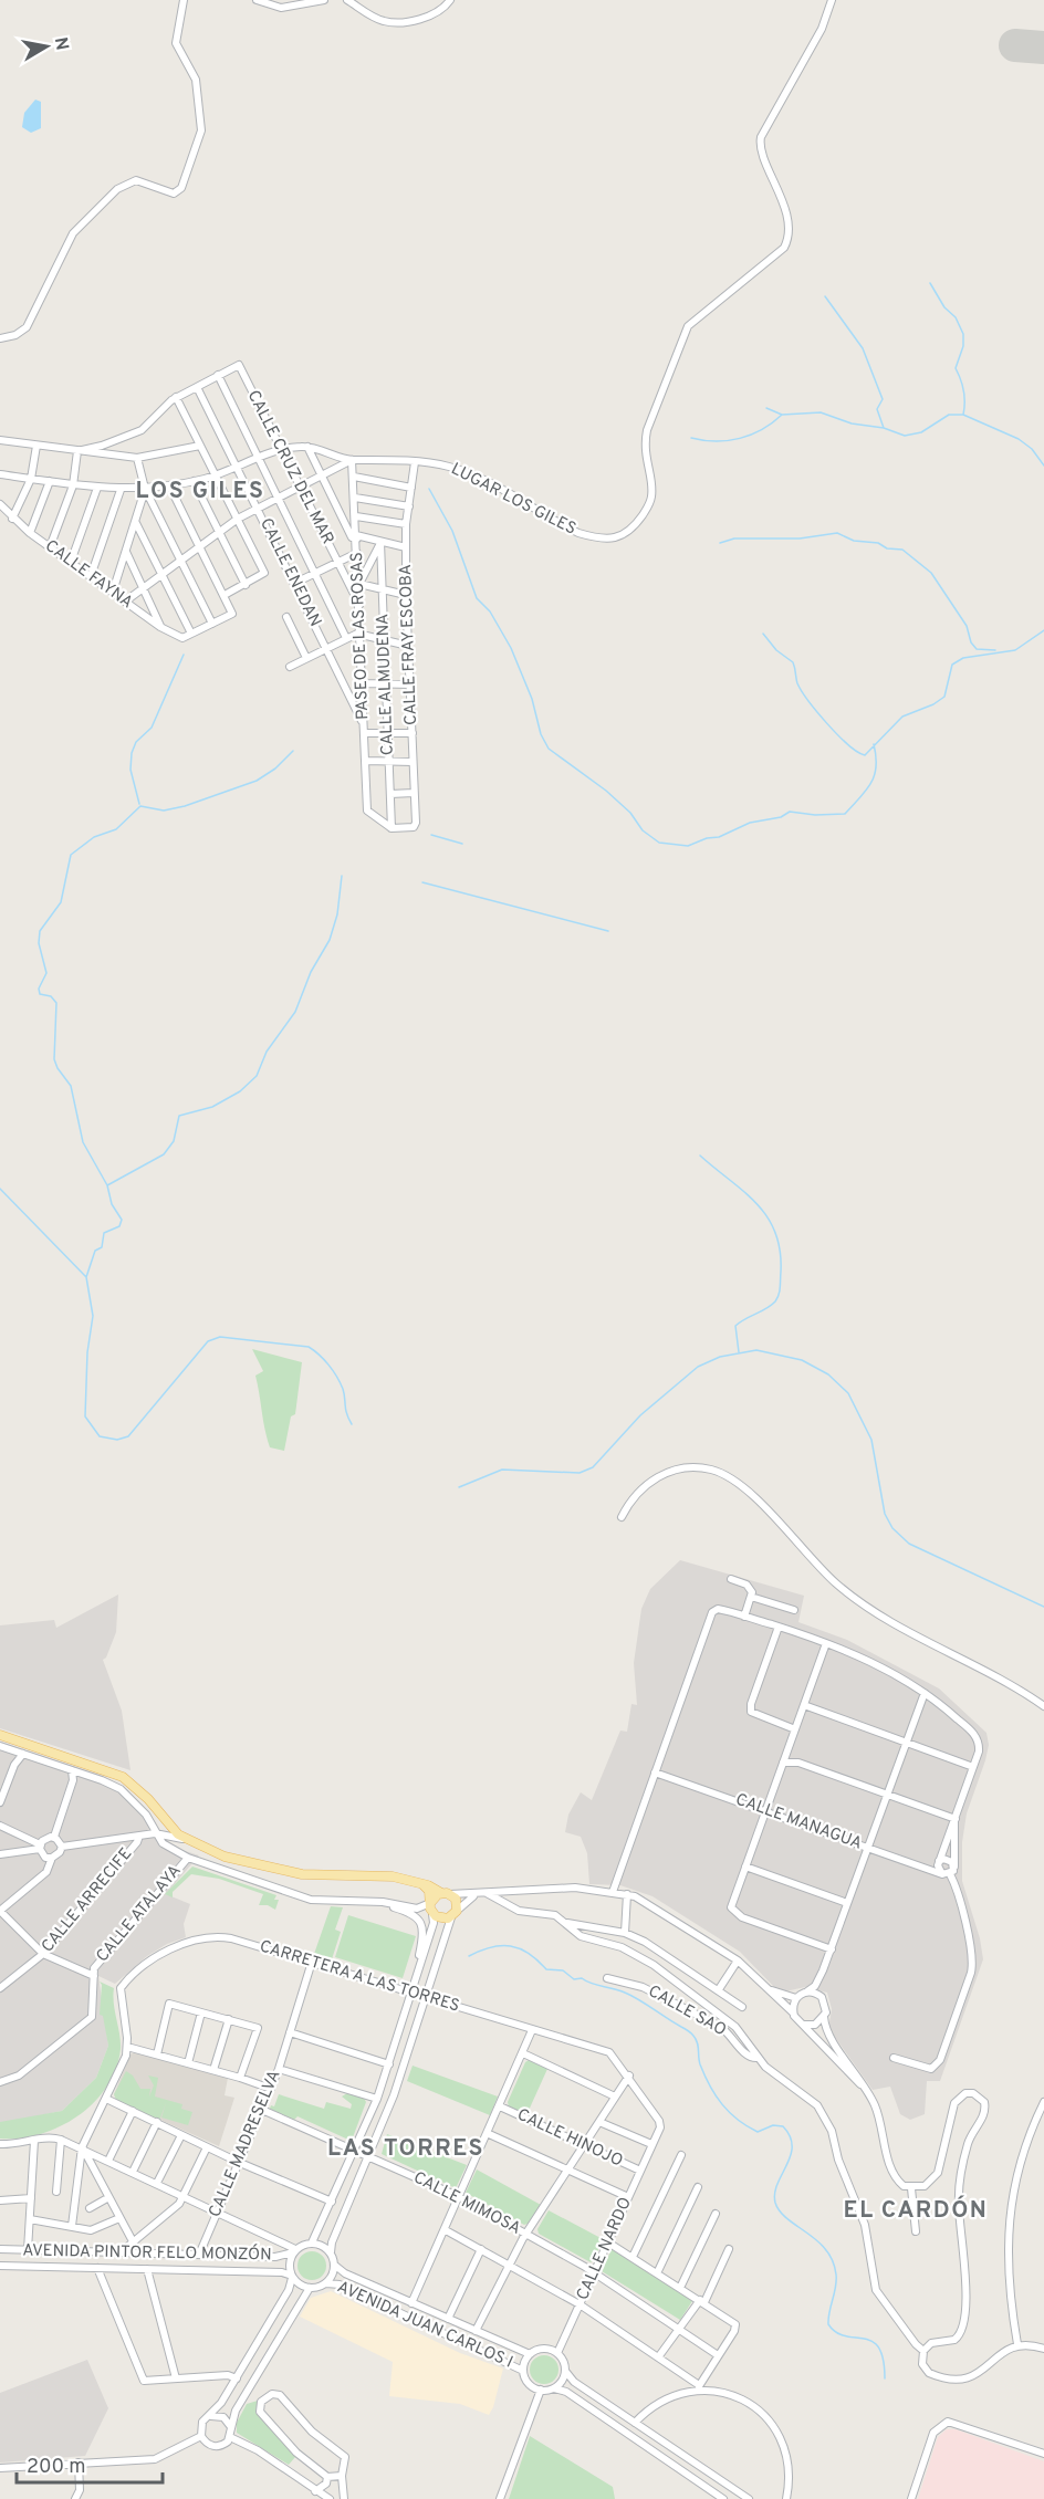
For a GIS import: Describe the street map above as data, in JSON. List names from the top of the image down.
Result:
{
  "streets": {
    "street": [
      "CALLE CRUZ DEL MAR",
      "LUGAR LOS GILES",
      "CALLE ENEDAN",
      "CALLE FAYNA",
      "PASEO DE LAS ROSAS",
      "CALLE FRAY ESCOBA",
      "CALLE ALMUDENA",
      "CALLE MANAGUA",
      "CALLE ARRECIFE",
      "CALLE ATALAYA",
      "CARRETERA A LAS TORRES",
      "CALLE SAO",
      "CALLE HINOJO",
      "CALLE MADRESELVA",
      "CALLE MIMOSA",
      "CALLE NARDO",
      "AVENIDA PINTOR FELO MONZÓN",
      "AVENIDA JUAN CARLOS I"
    ]
  },
  "crossings": [
    ["CALLE CRUZ DEL MAR", "PASEO DE LAS ROSAS"],
    ["LUGAR LOS GILES", "CALLE FRAY ESCOBA"],
    ["CALLE ENEDAN", "PASEO DE LAS ROSAS"],
    ["PASEO DE LAS ROSAS", "CALLE FRAY ESCOBA"],
    ["PASEO DE LAS ROSAS", "CALLE ALMUDENA"],
    ["CALLE FRAY ESCOBA", "CALLE ALMUDENA"],
    ["CARRETERA A LAS TORRES", "CALLE MADRESELVA"],
    ["CARRETERA A LAS TORRES", "CALLE NARDO"],
    ["CALLE HINOJO", "CALLE NARDO"],
    ["CALLE MADRESELVA", "CALLE MIMOSA"],
    ["CALLE MADRESELVA", "AVENIDA PINTOR FELO MONZÓN"],
    ["CALLE MIMOSA", "CALLE NARDO"],
    ["CALLE NARDO", "AVENIDA JUAN CARLOS I"],
    ["AVENIDA PINTOR FELO MONZÓN", "AVENIDA JUAN CARLOS I"]
  ],
  "districts": ["LOS GILES", "LAS TORRES", "EL CARDÓN"],
  "scale_bar": "200 m",
  "north": "right"
}
